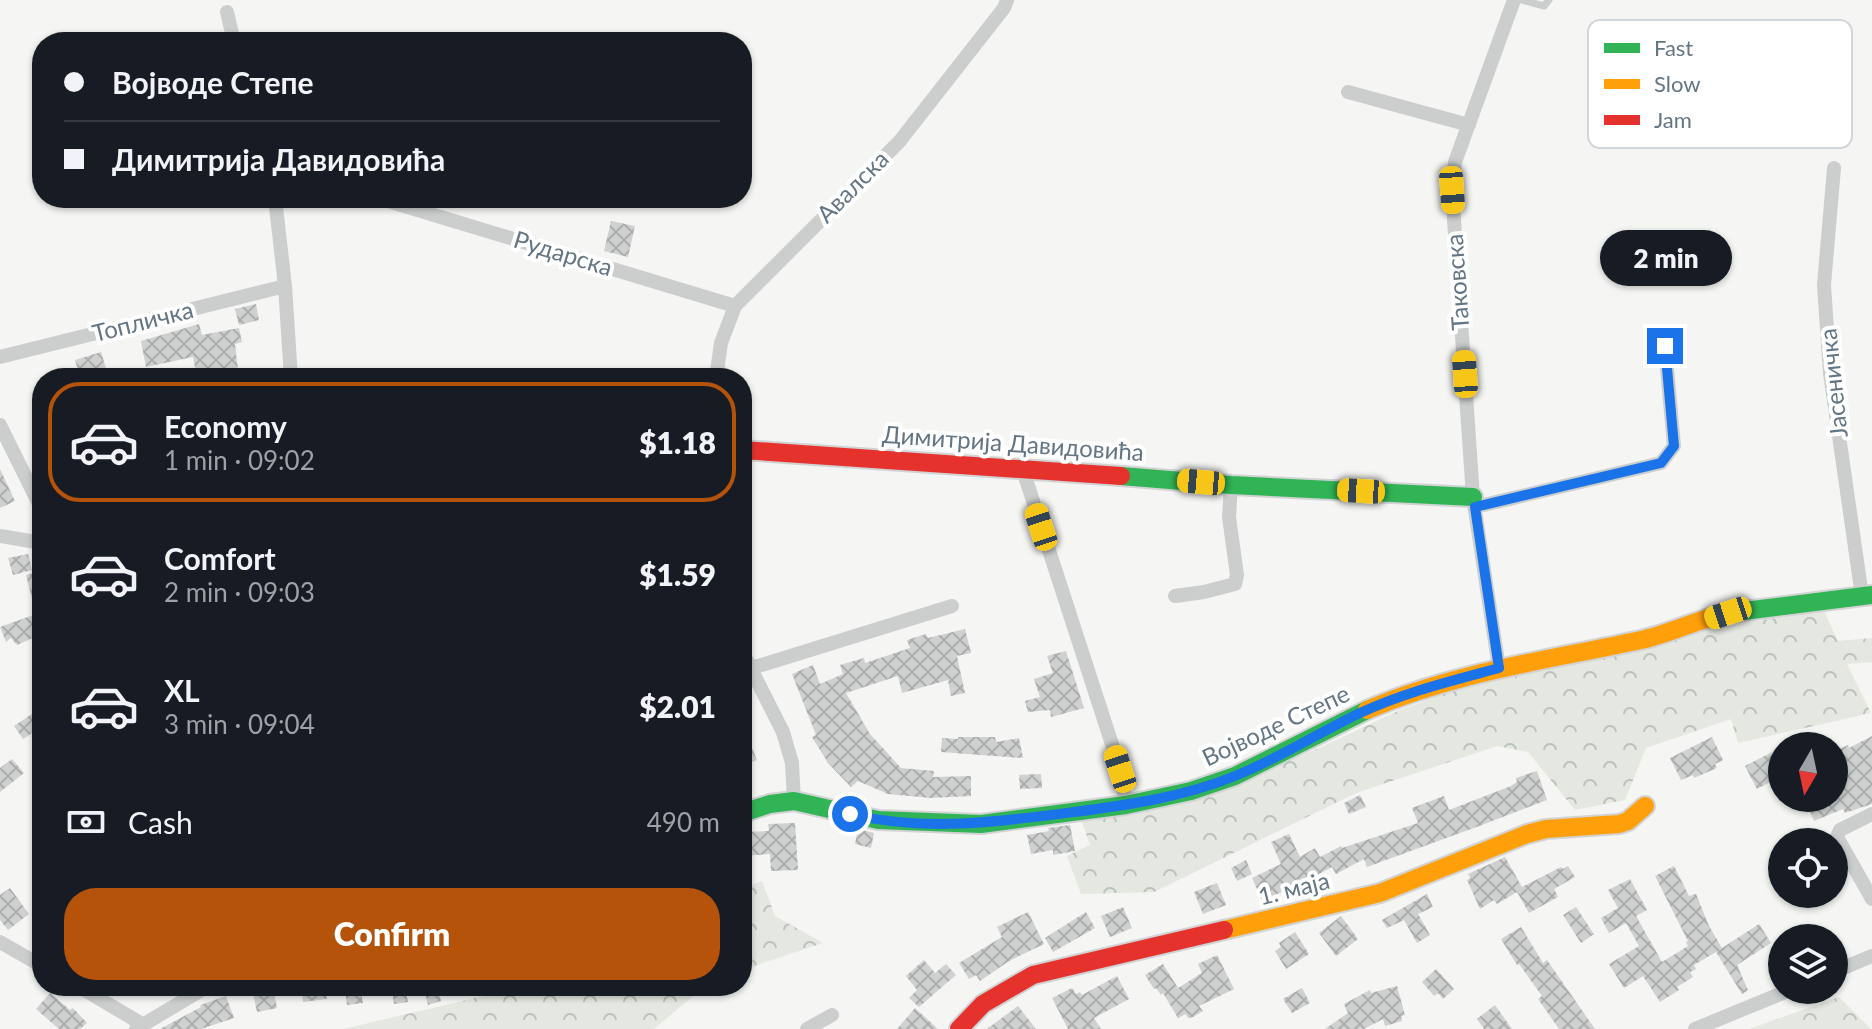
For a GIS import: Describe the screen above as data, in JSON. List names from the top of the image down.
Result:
{
  "streets": {
    "street": [
      "Авалска",
      "Рударска",
      "Таковска",
      "Топличка",
      "Јасеничка",
      "Димитрија Давидовића",
      "Војводе Степе",
      "1. маја"
    ]
  },
  "crossings": [
    ["Авалска", "Рударска"],
    ["Таковска", "Димитрија Давидовића"],
    ["Таковска", "Војводе Степе"],
    ["Јасеничка", "Војводе Степе"]
  ],
  "legend": ["Fast", "Slow", "Jam"],
  "north": "bottom",
  "page": {
    "banner": ["Војводе Степе", "Димитрија Давидовића"],
    "bubble": "2 min",
    "list": [
      {
        "name": "Economy",
        "note": "1 min · 09:02",
        "value": "$1.18"
      },
      {
        "name": "Comfort",
        "note": "2 min · 09:03",
        "value": "$1.59"
      },
      {
        "name": "XL",
        "note": "3 min · 09:04",
        "value": "$2.01"
      }
    ],
    "pay": ["Cash", "490 m"],
    "buttons": "Confirm"
  }
}
